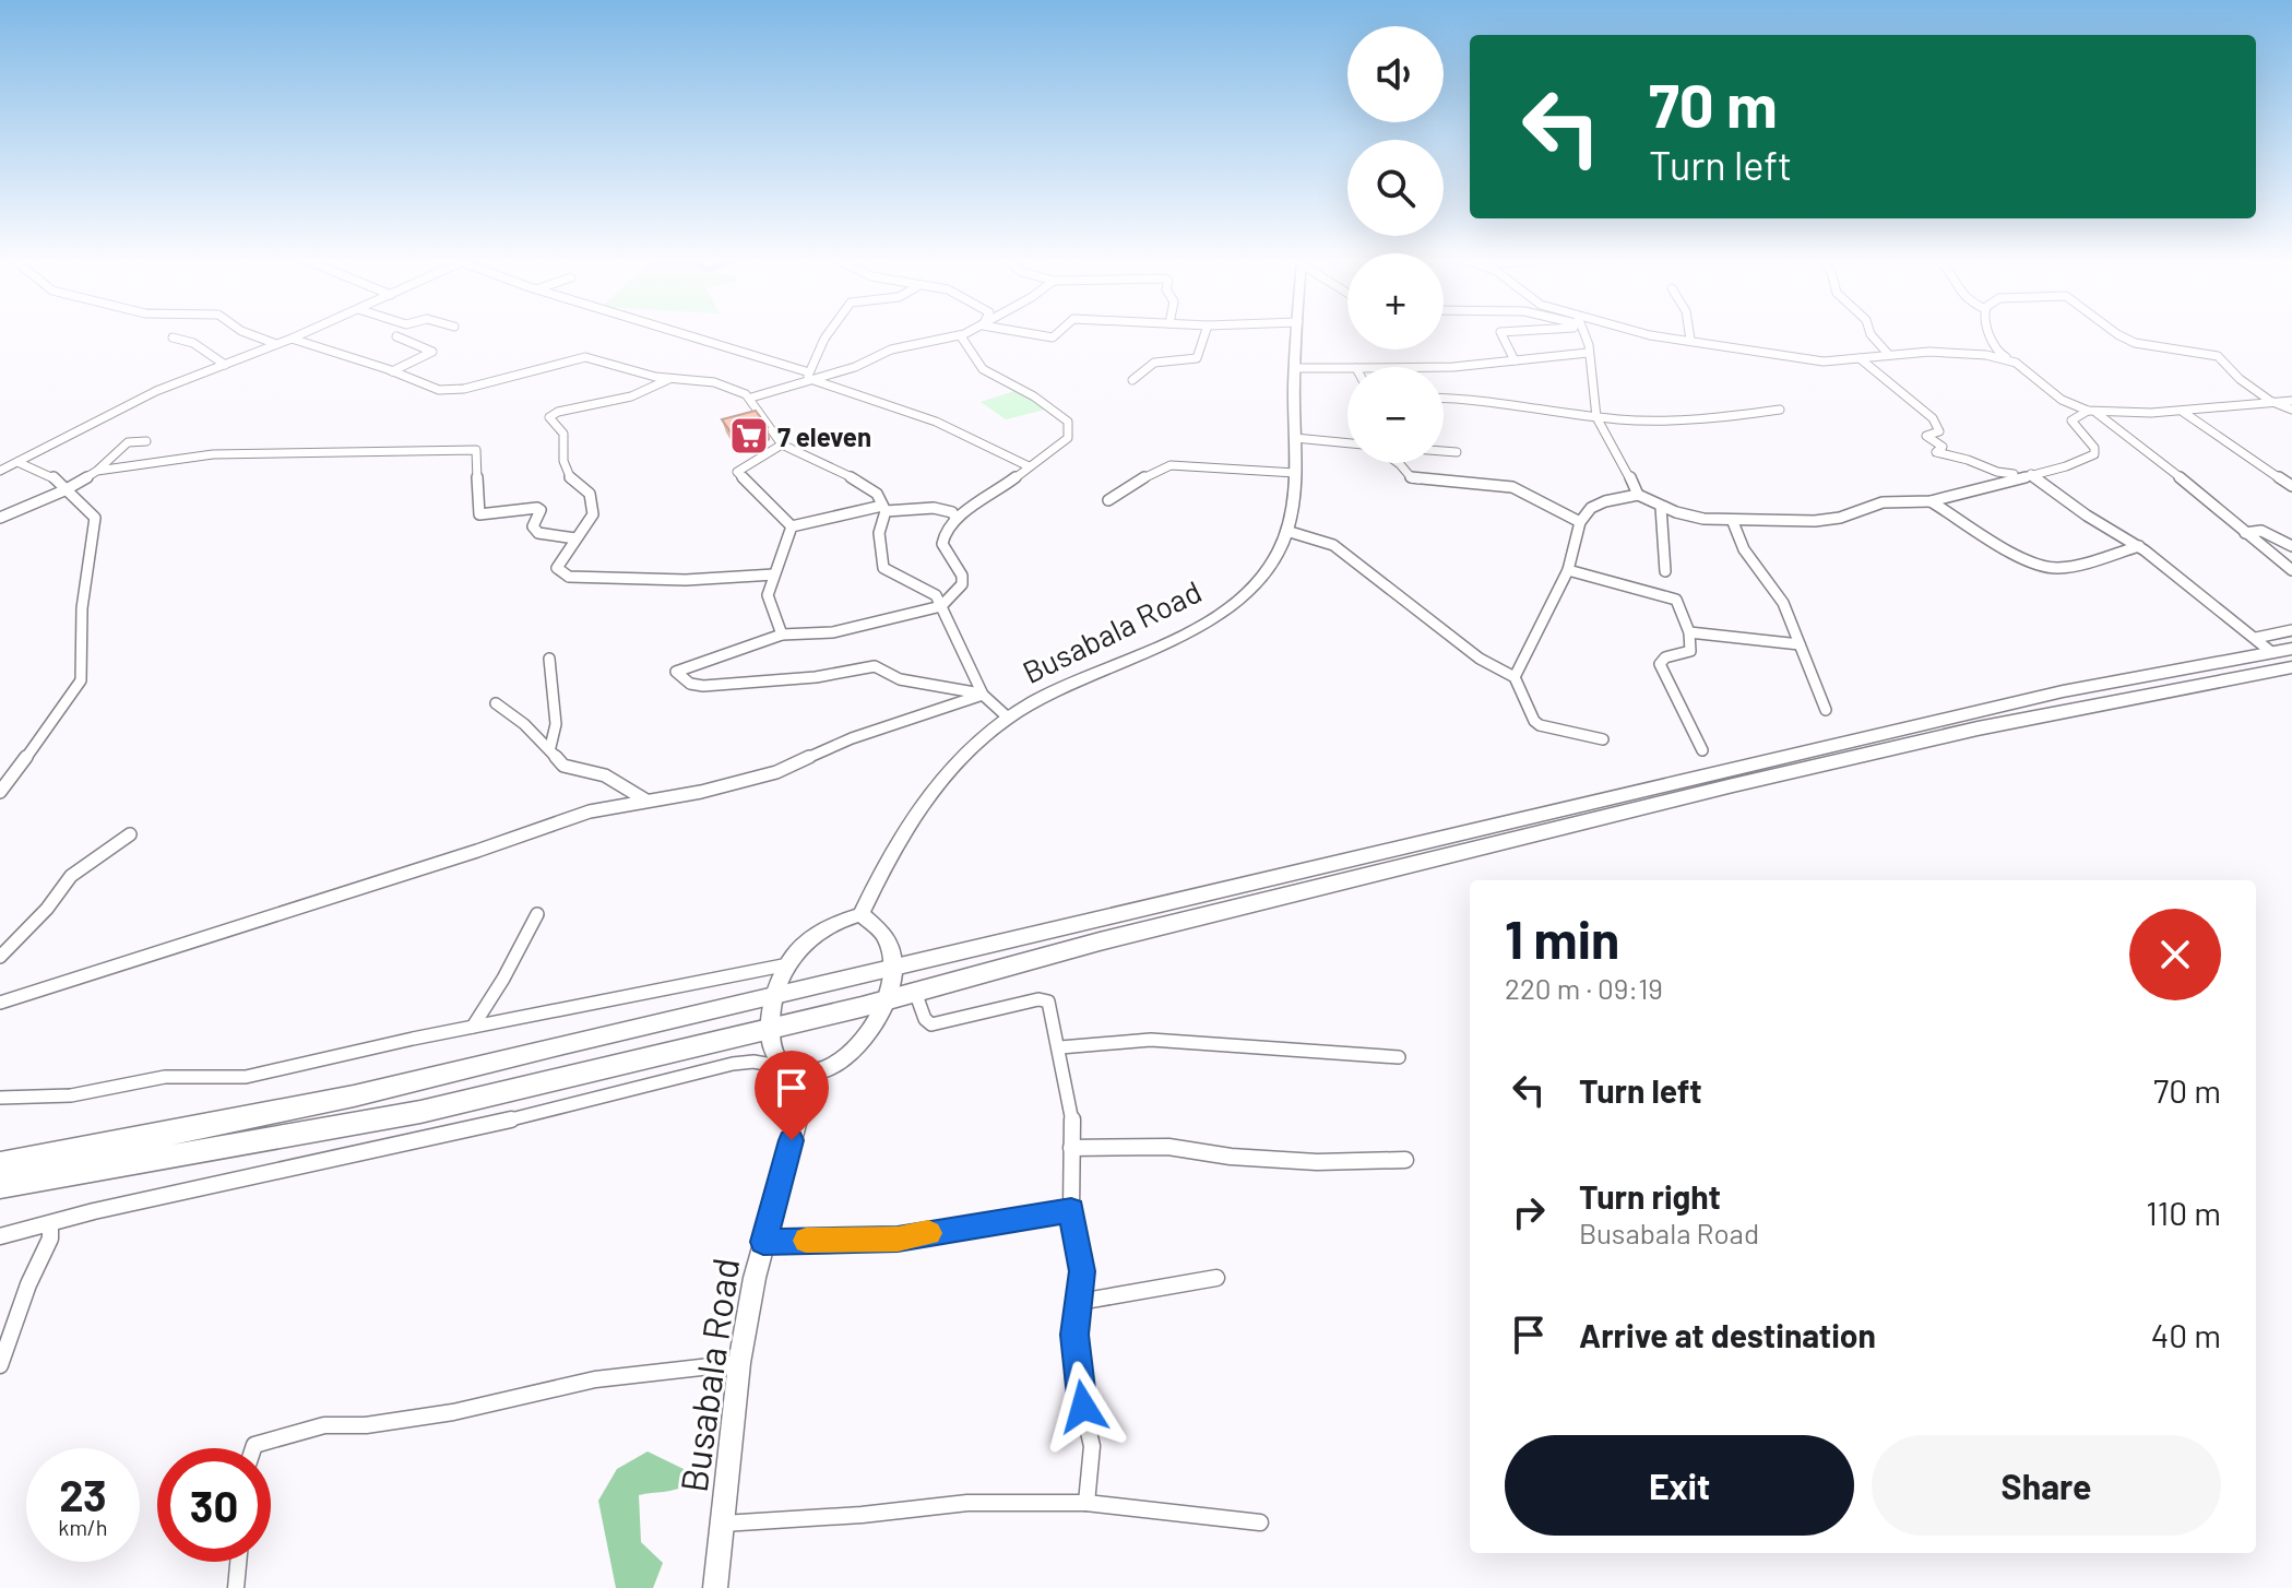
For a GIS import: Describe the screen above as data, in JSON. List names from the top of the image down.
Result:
{
  "streets": {
    "street": ["Busabala Road"]
  },
  "places": {
    "supermarket": ["7 eleven"]
  },
  "page": {
    "map_buttons": ["+", "−"],
    "turn": ["70 m", "Turn left"],
    "heading": ["1 min", "220 m · 09:19"],
    "list": [
      {
        "name": "Turn left",
        "value": "70 m"
      },
      {
        "name": "Turn right",
        "note": "Busabala Road",
        "value": "110 m"
      },
      {
        "name": "Arrive at destination",
        "value": "40 m"
      }
    ],
    "buttons": ["Exit", "Share"],
    "speed": "23 km/h",
    "limit": "30"
  }
}
